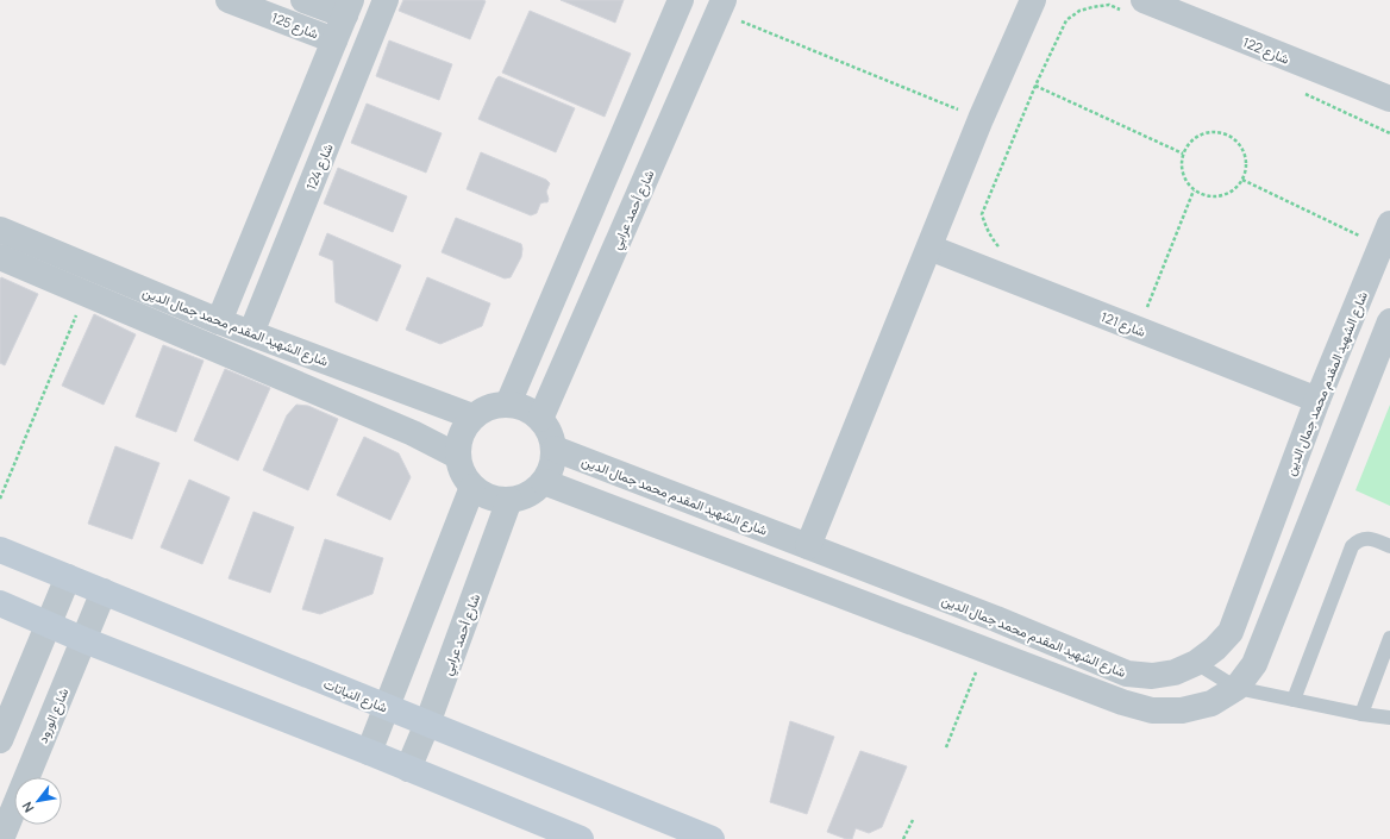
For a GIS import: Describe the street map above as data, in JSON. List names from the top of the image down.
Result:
{
  "streets": {
    "street": [
      "شارع 125",
      "شارع 122",
      "شارع 124",
      "شارع أحمد عرابي",
      "شارع 121",
      "شارع الشهيد المقدم محمد جمال الدين",
      "شارع النباتات",
      "شارع الورود"
    ]
  },
  "crossings": [
    ["شارع 124", "شارع الشهيد المقدم محمد جمال الدين"],
    ["شارع أحمد عرابي", "شارع الشهيد المقدم محمد جمال الدين"],
    ["شارع أحمد عرابي", "شارع النباتات"],
    ["شارع 121", "شارع الشهيد المقدم محمد جمال الدين"],
    ["شارع النباتات", "شارع الورود"]
  ],
  "north": "bottom left"
}
